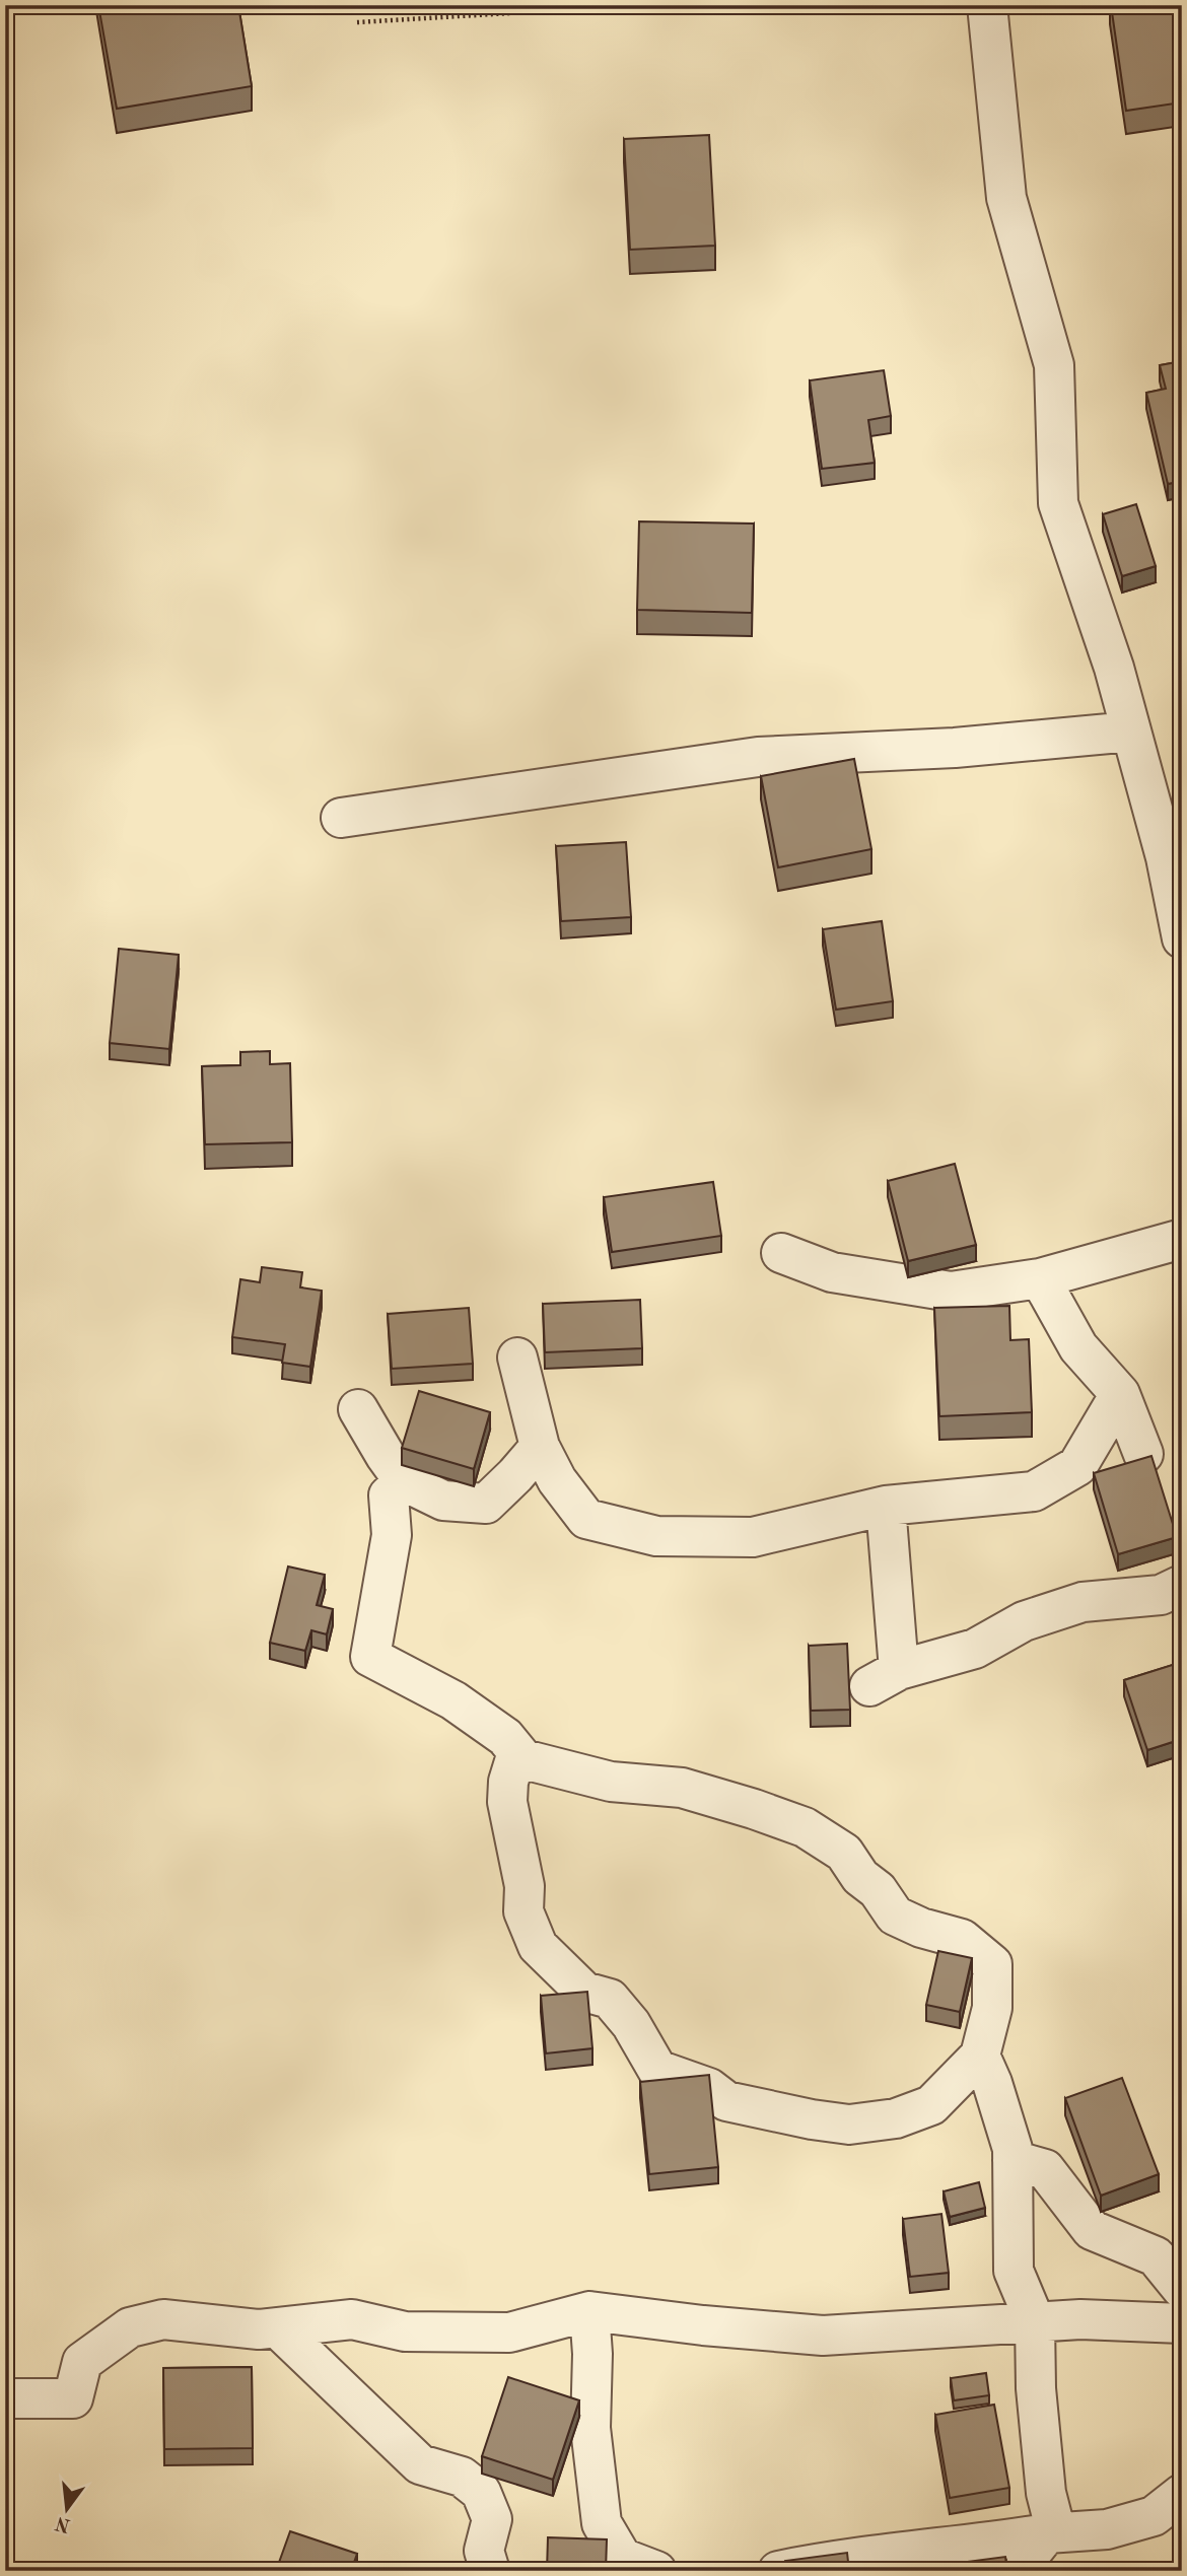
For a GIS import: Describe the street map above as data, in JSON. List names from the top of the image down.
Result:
{
  "north": "bottom"
}
